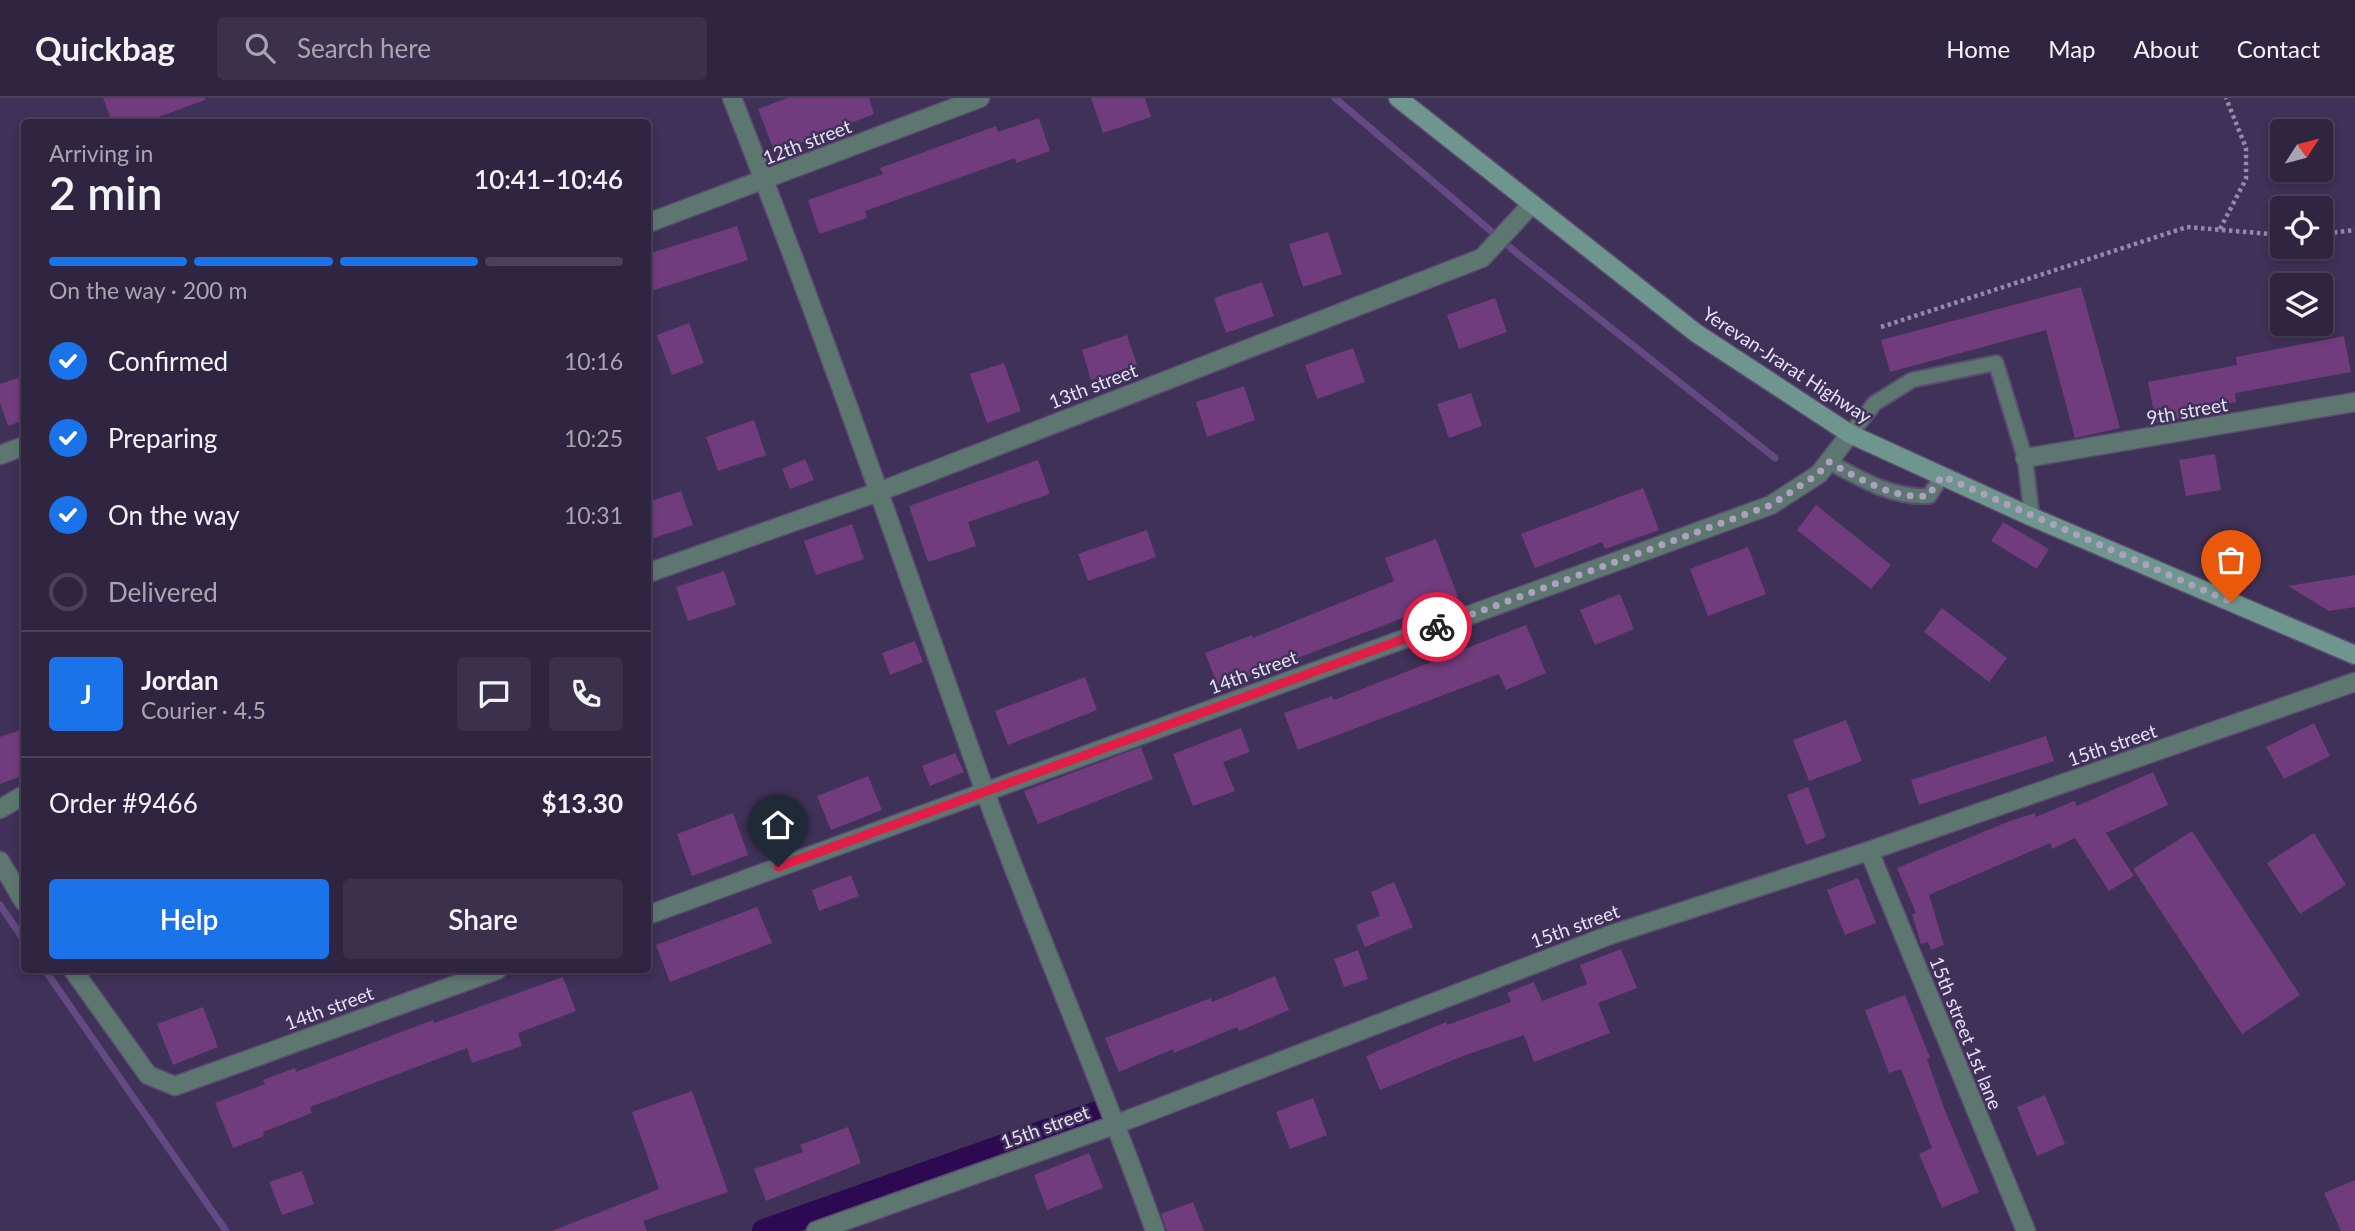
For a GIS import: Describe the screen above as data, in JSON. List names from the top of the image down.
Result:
{
  "streets": {
    "main road": ["Yerevan-Jrarat Highway"],
    "street": [
      "12th street",
      "13th street",
      "9th street",
      "14th street",
      "15th street",
      "15th street 1st lane"
    ]
  },
  "crossings": [
    ["Yerevan-Jrarat Highway", "13th street"],
    ["Yerevan-Jrarat Highway", "14th street"],
    ["15th street", "15th street 1st lane"]
  ],
  "north": "top right",
  "page": {
    "header": "Quickbag",
    "search": "Search here",
    "nav": [
      "Home",
      "Map",
      "About",
      "Contact"
    ],
    "heading": ["2 min", "Arriving in", "10:41–10:46"],
    "panel": [
      "Jordan",
      "Courier · 4.5",
      "Order #9466",
      "$13.30"
    ],
    "bar": "On the way · 200 m",
    "list": [
      ["Confirmed", "10:16"],
      ["Preparing", "10:25"],
      ["On the way", "10:31"],
      "Delivered"
    ],
    "round": "J",
    "buttons": ["Help", "Share"]
  }
}
